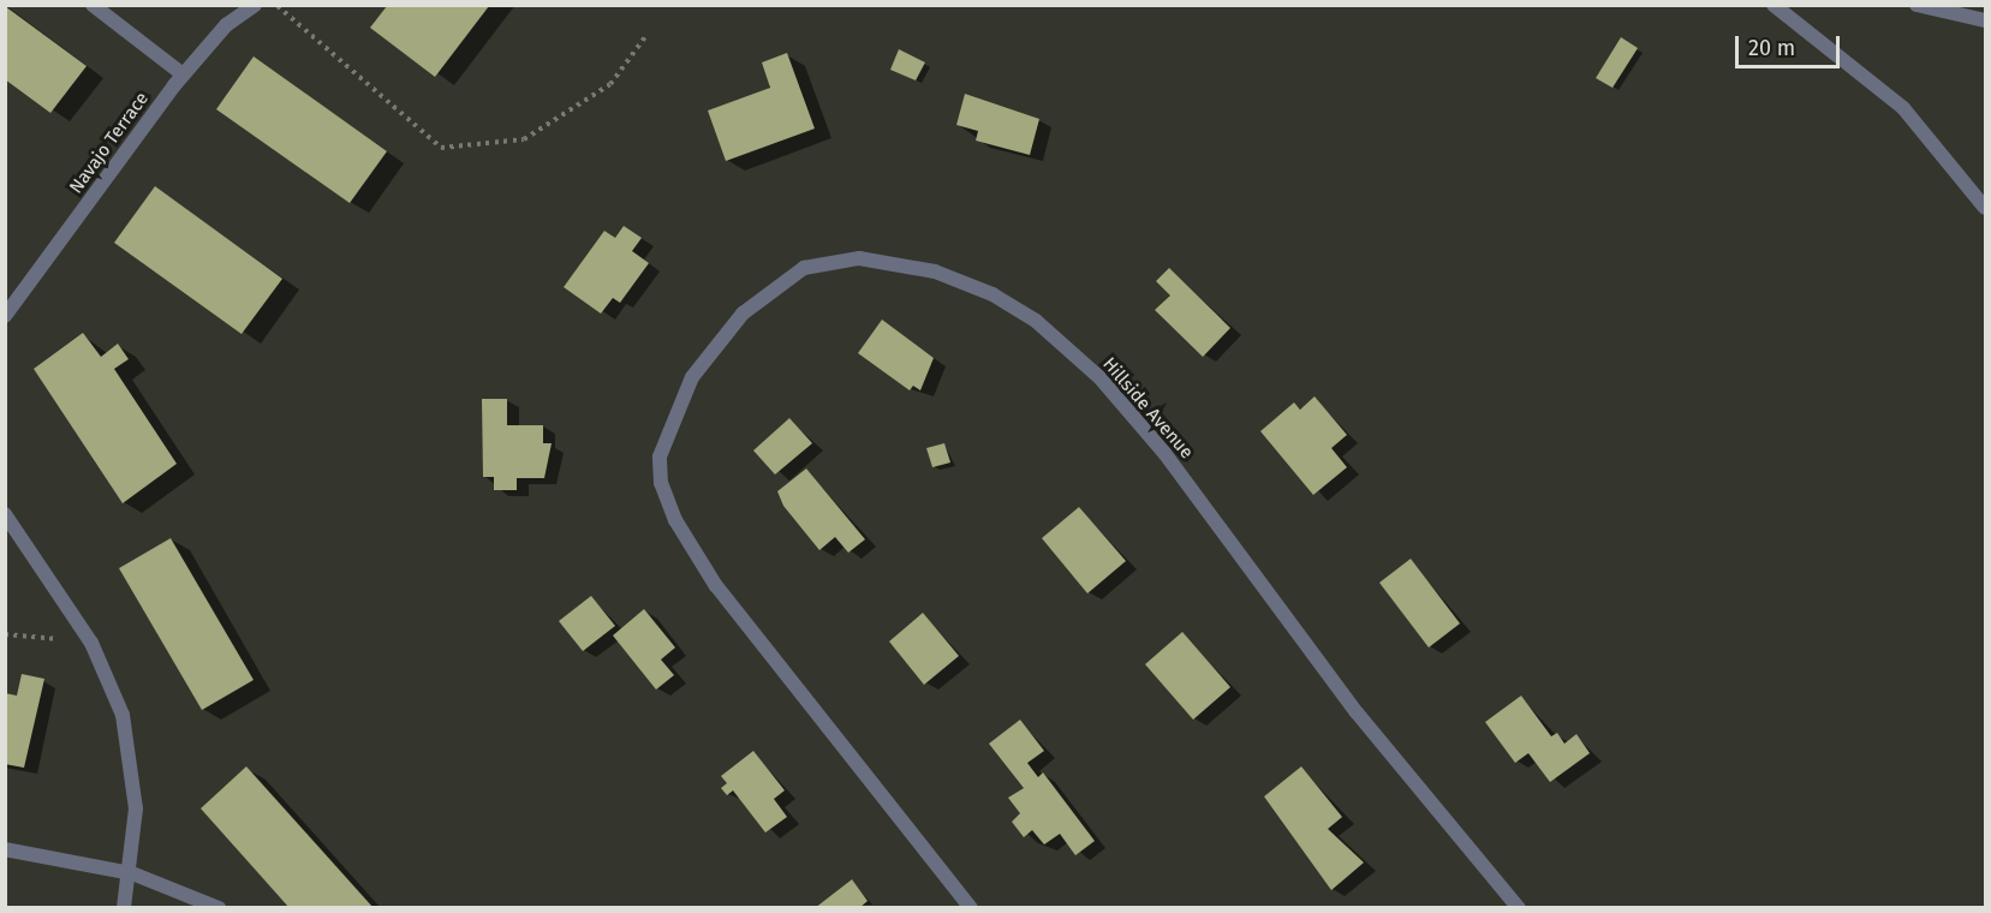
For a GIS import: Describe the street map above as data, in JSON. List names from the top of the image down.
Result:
{
  "streets": {
    "street": ["Navajo Terrace", "Hillside Avenue"]
  },
  "scale_bar": "20 m"
}
